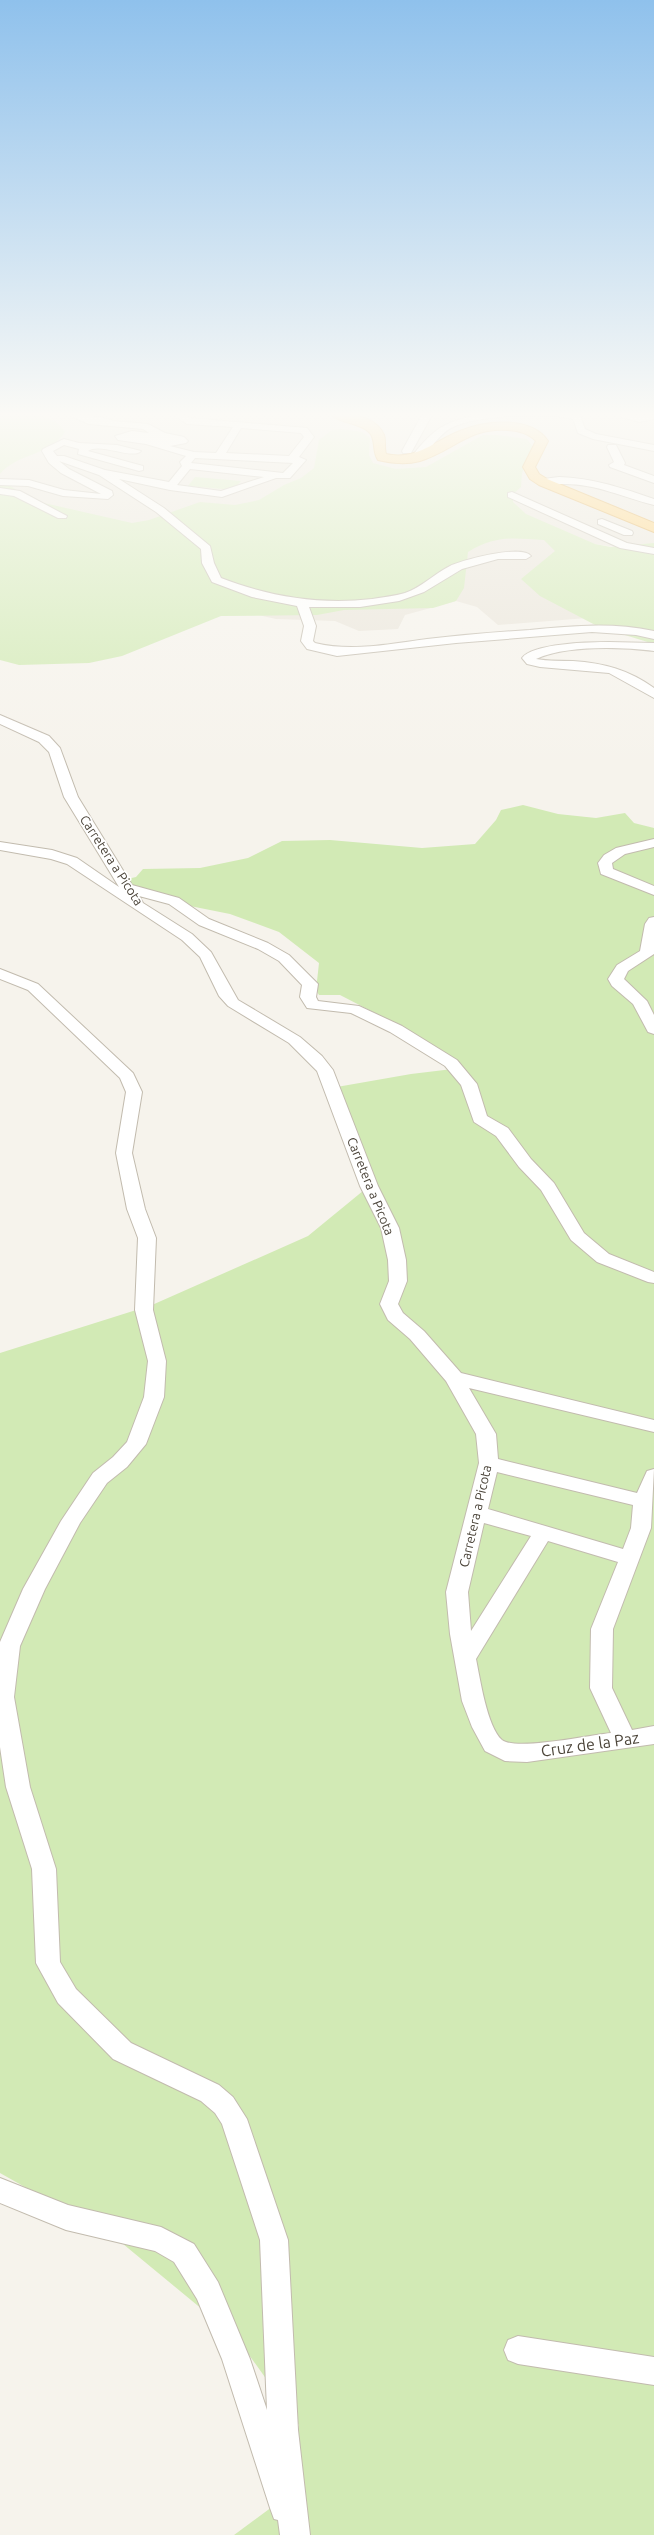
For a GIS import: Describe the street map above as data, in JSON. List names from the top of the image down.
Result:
{
  "streets": {
    "street": ["Carretera a Picota", "Cruz de la Paz"]
  },
  "crossings": [
    ["Carretera a Picota", "Cruz de la Paz"]
  ]
}
